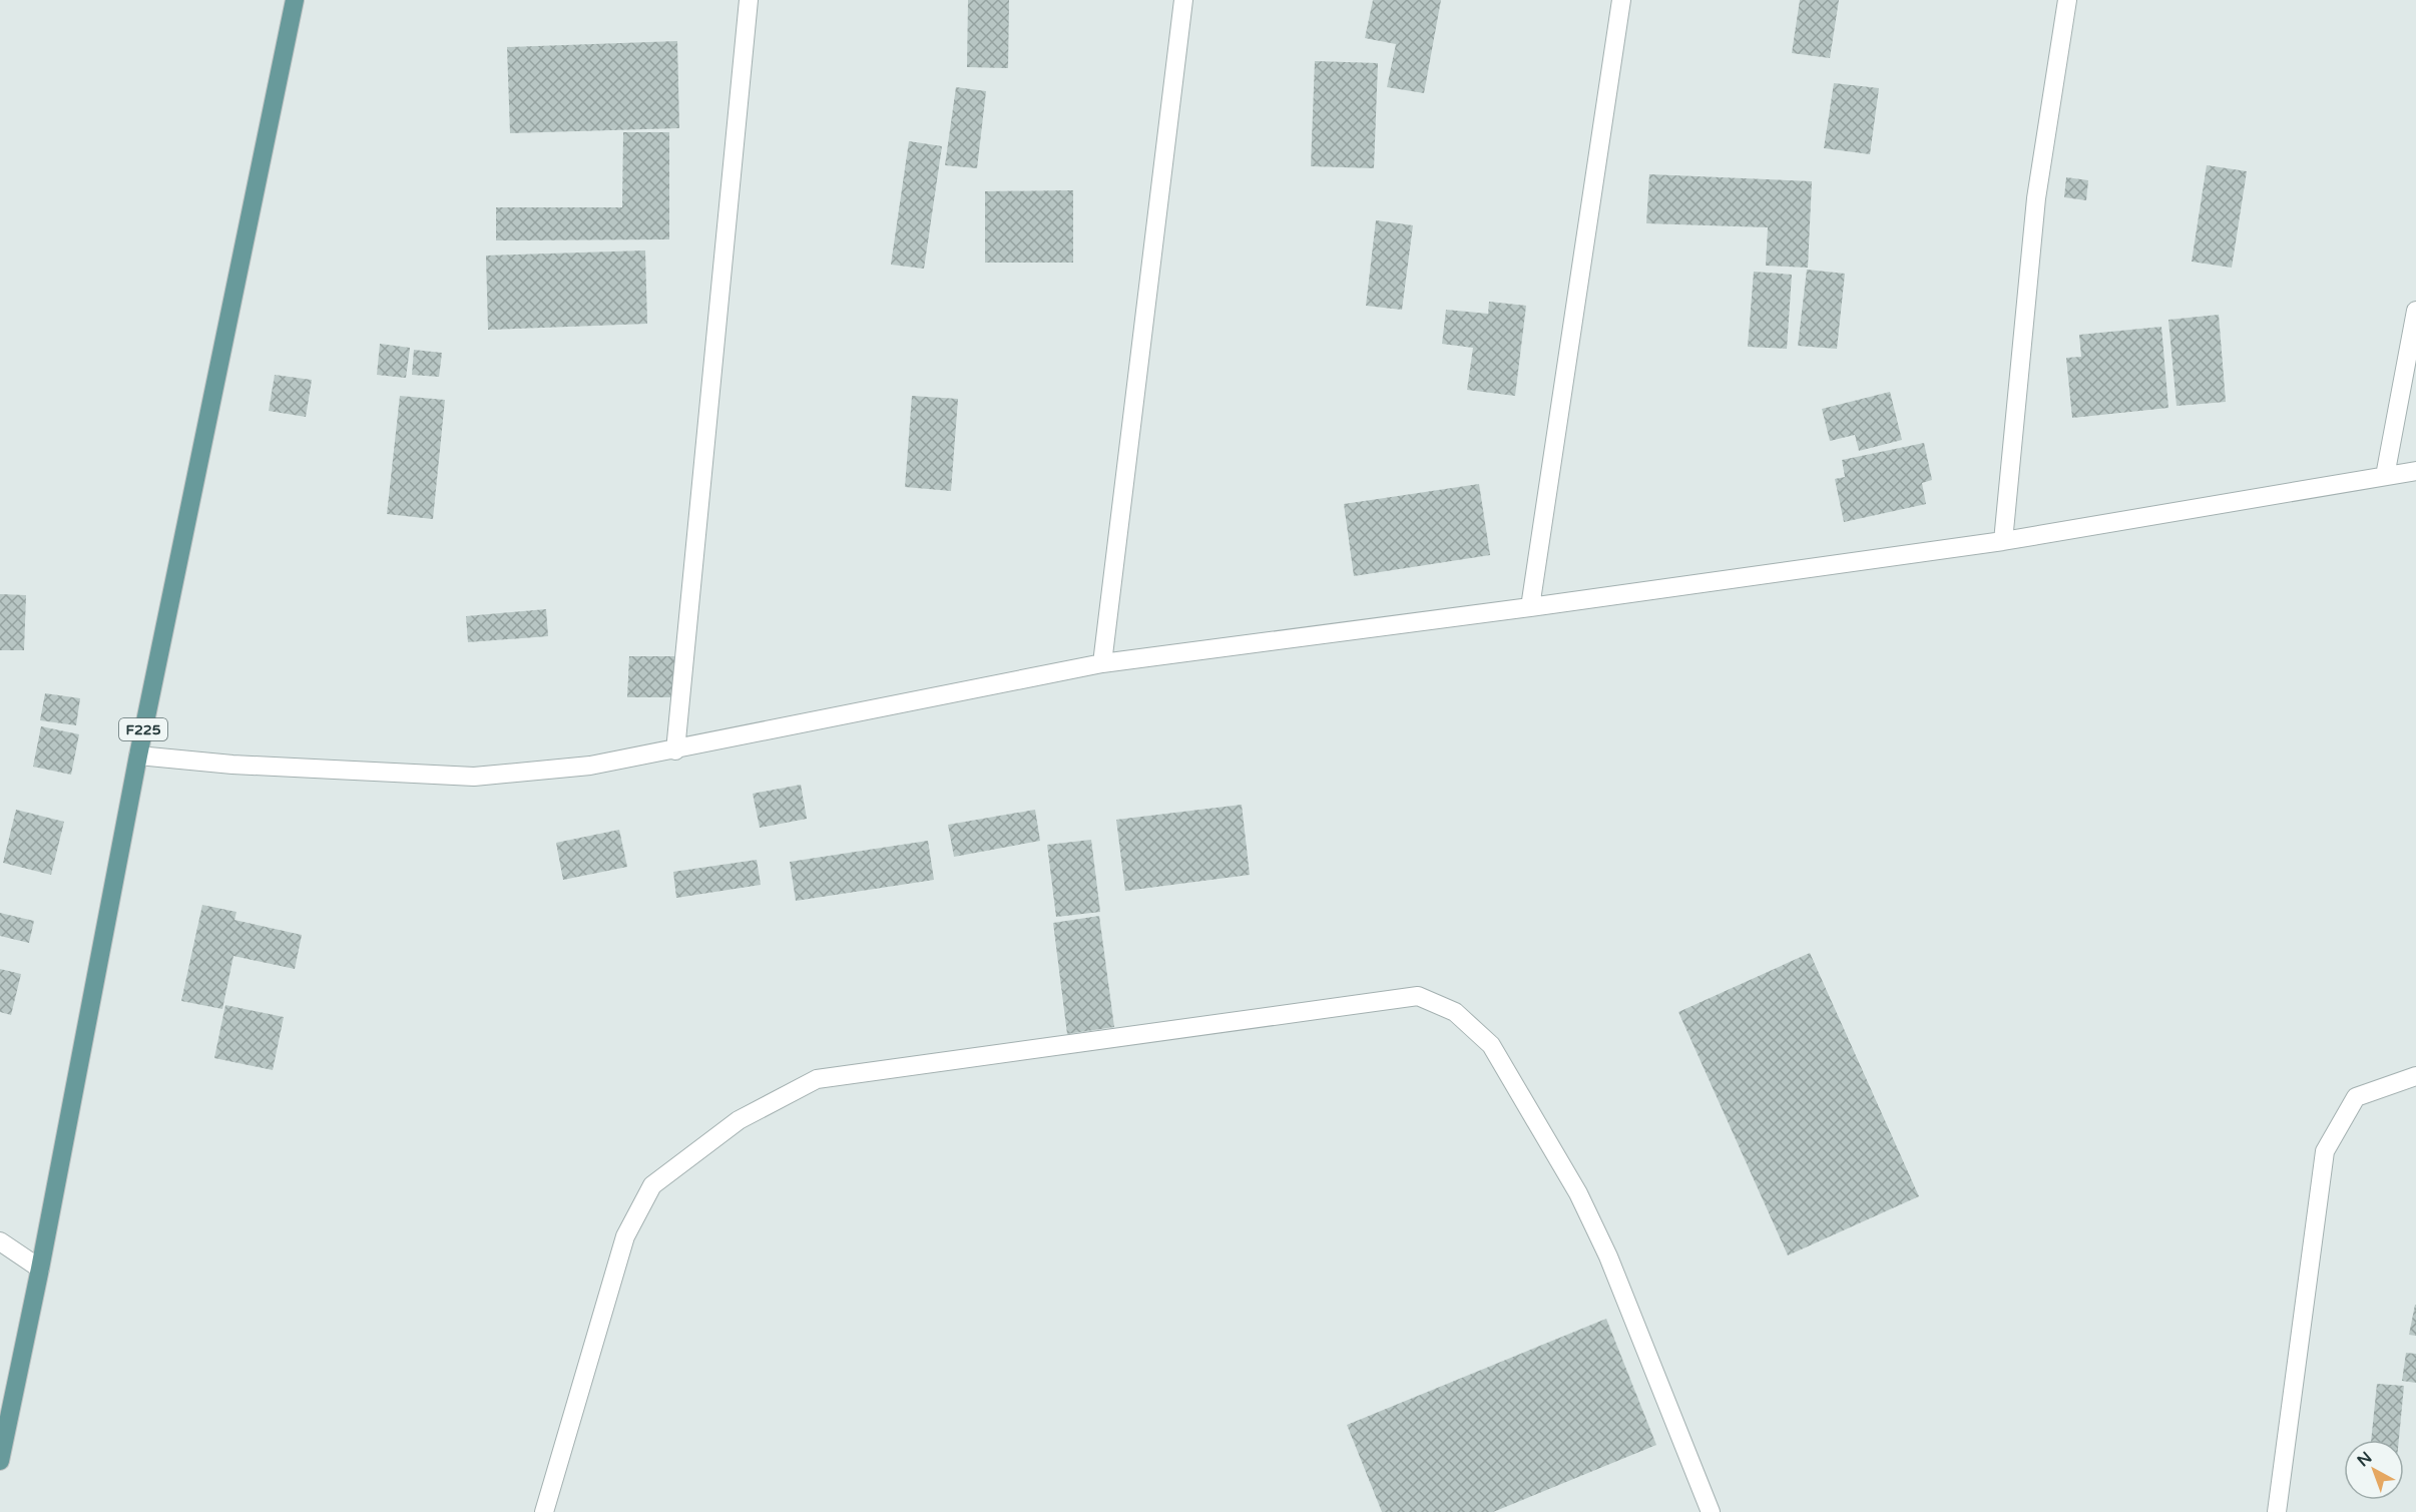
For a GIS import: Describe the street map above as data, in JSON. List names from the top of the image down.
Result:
{
  "streets": {
    "main road": ["F225"]
  },
  "north": "top left"
}
